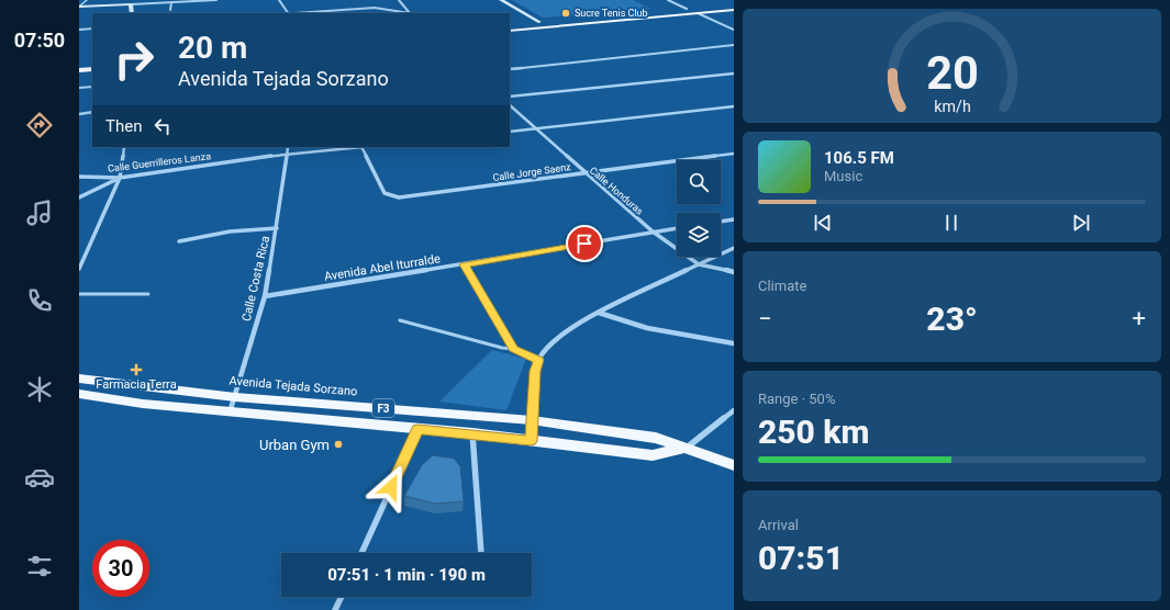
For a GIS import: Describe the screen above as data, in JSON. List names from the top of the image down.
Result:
{
  "streets": {
    "main road": ["Avenida Tejada Sorzano", "F3"],
    "street": [
      "Calle Guerrilleros Lanza",
      "Calle Jorge Saenz",
      "Calle Honduras",
      "Avenida Abel Iturralde",
      "Calle Costa Rica"
    ]
  },
  "crossings": [
    ["Calle Guerrilleros Lanza", "Calle Jorge Saenz"],
    ["Calle Guerrilleros Lanza", "Calle Costa Rica"],
    ["Calle Jorge Saenz", "Calle Honduras"],
    ["Calle Honduras", "Avenida Abel Iturralde"],
    ["Avenida Abel Iturralde", "Calle Costa Rica"],
    ["Calle Costa Rica", "Avenida Tejada Sorzano"],
    ["Calle Costa Rica", "F3"],
    ["Avenida Tejada Sorzano", "F3"]
  ],
  "places": {
    "other": ["Sucre Tenis Club", "Urban Gym"],
    "health": ["Farmacia Terra"]
  },
  "page": {
    "tabs": "07:50",
    "turn": ["20 m", "Avenida Tejada Sorzano"],
    "then": "Then",
    "song": ["106.5 FM", "Music"],
    "tile": [
      "Climate",
      ["Range · 50%", "250 km"],
      ["Arrival", "07:51"]
    ],
    "heat": ["−", "23°", "+"],
    "limit": "30",
    "trip": "07:51 · 1 min · 190 m",
    "gauge": ["20", "km/h"]
  }
}
